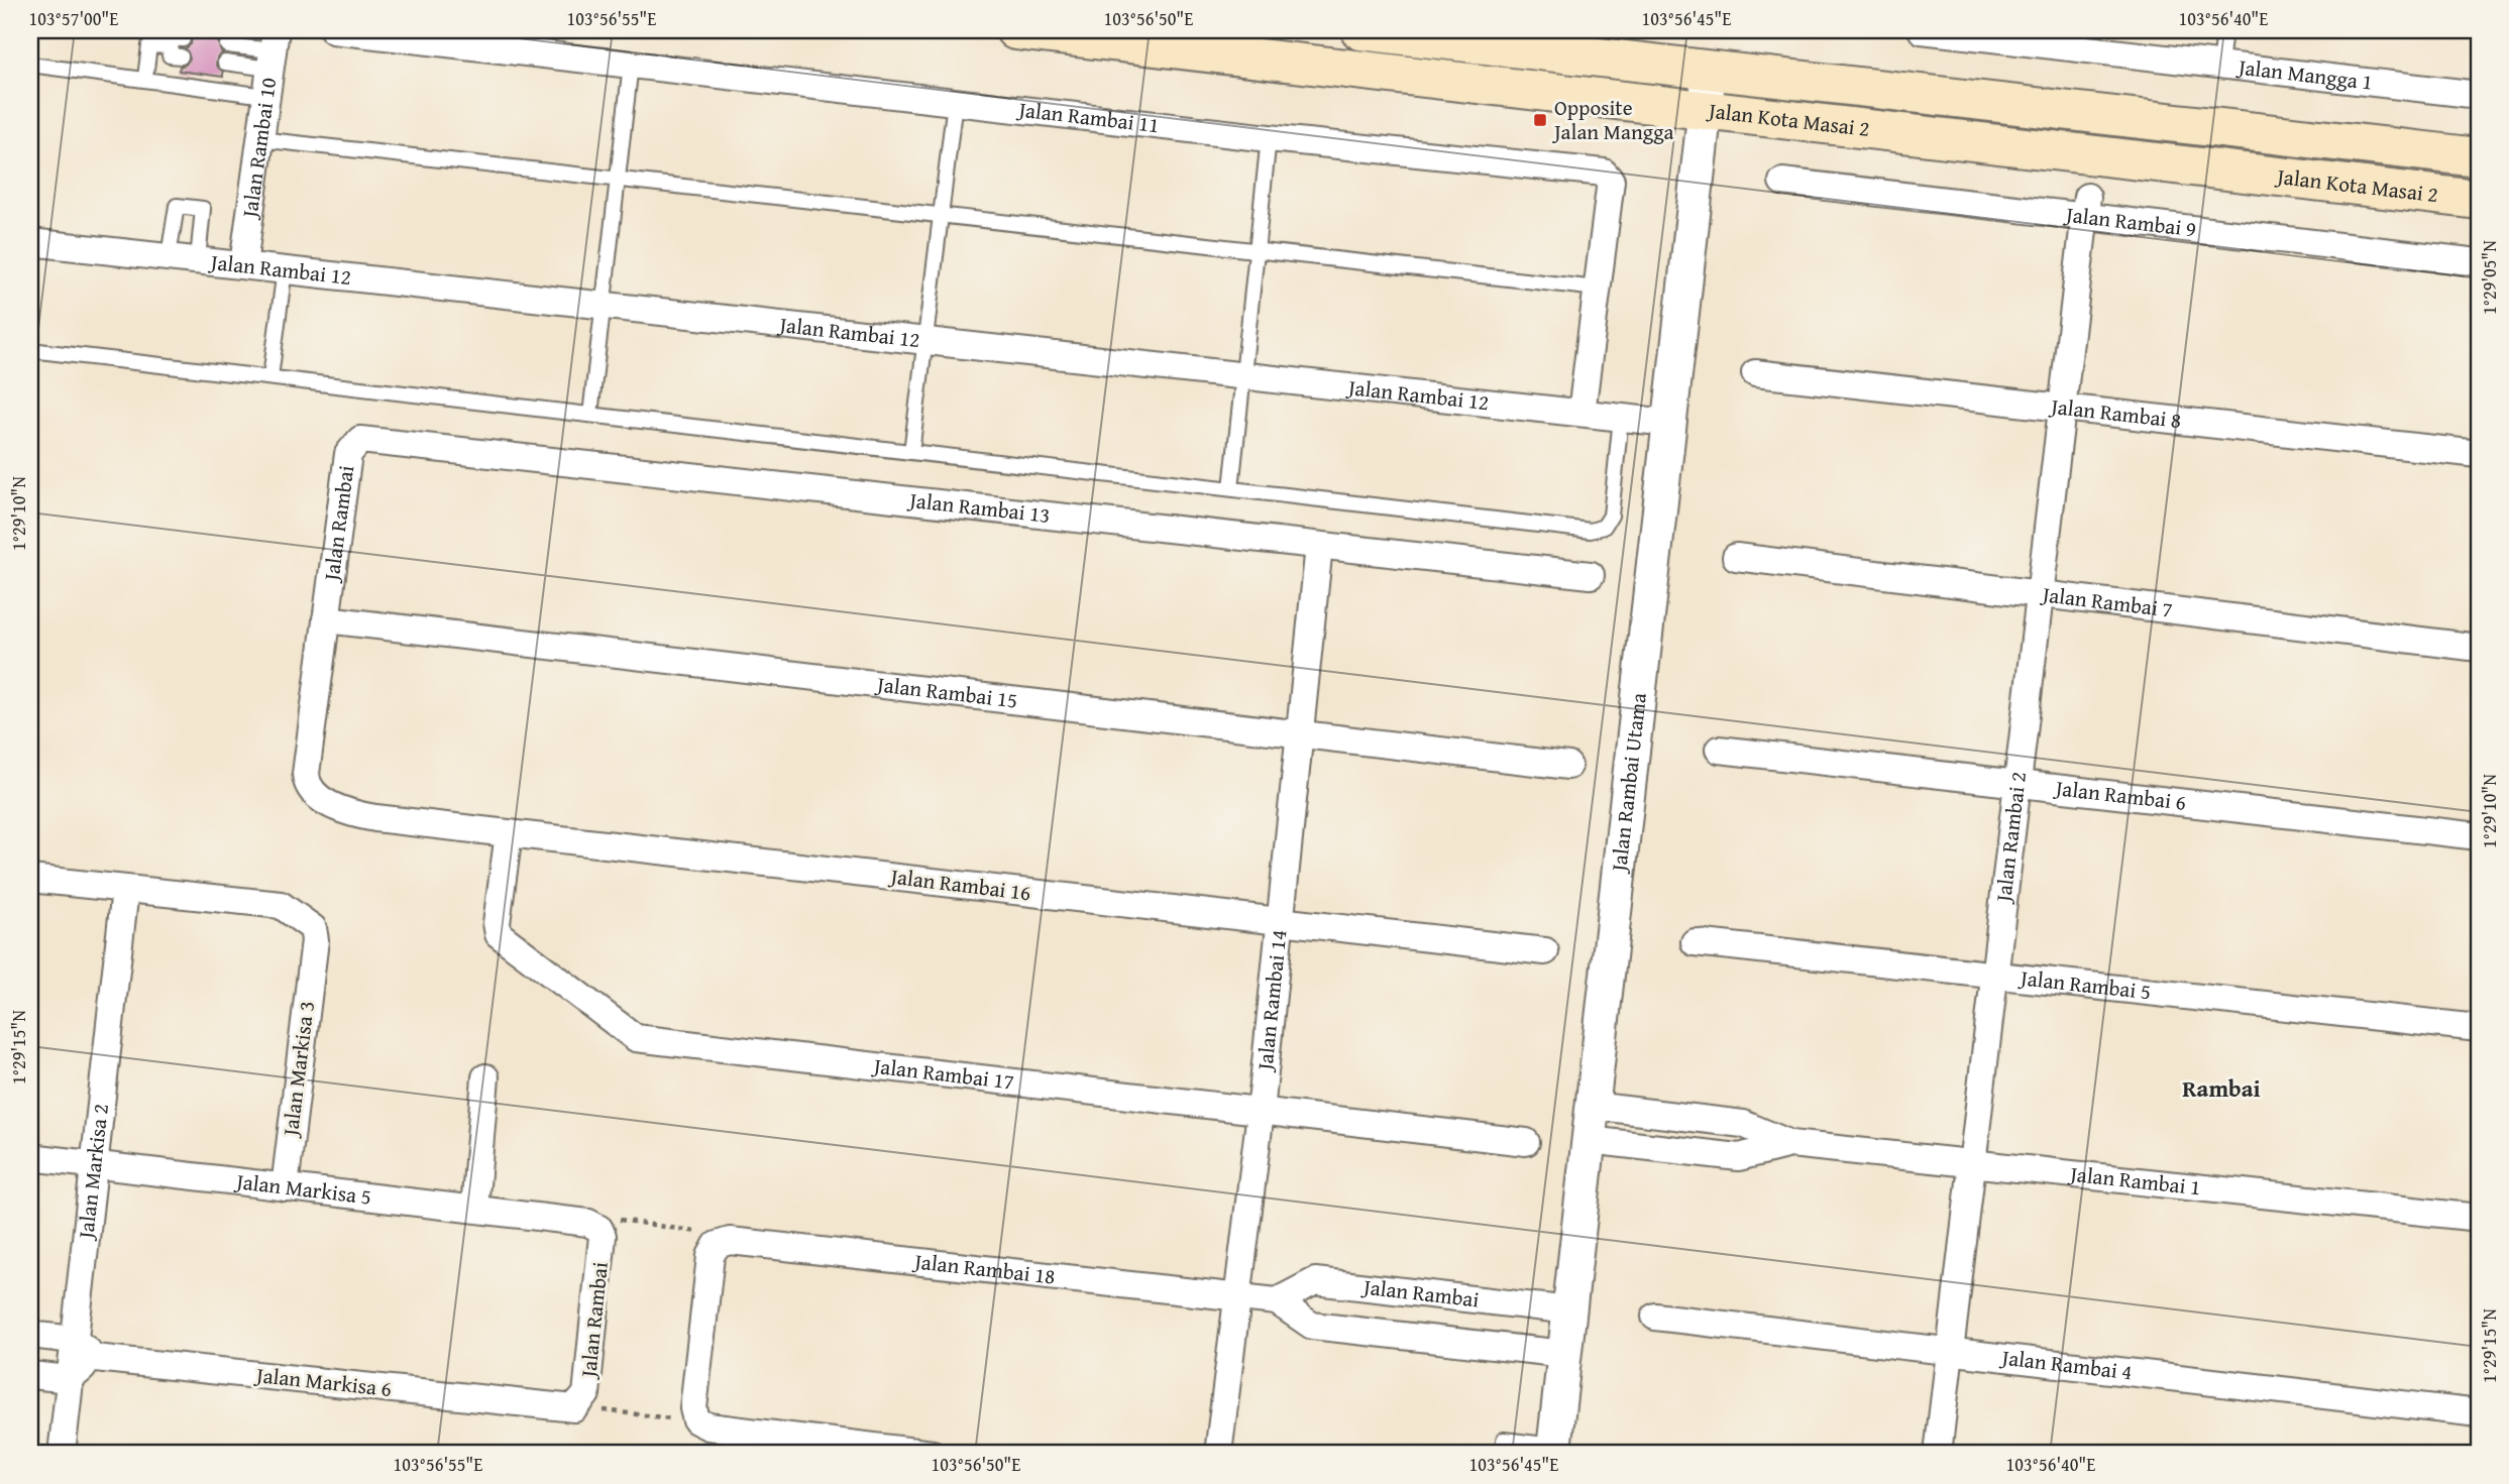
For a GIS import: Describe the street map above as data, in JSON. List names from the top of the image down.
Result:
{
  "streets": {
    "main road": ["Jalan Kota Masai 2"],
    "street": [
      "Jalan Mangga 1",
      "Jalan Rambai 11",
      "Jalan Rambai 10",
      "Jalan Rambai 9",
      "Jalan Rambai 12",
      "Jalan Rambai 8",
      "Jalan Rambai 13",
      "Jalan Rambai",
      "Jalan Rambai 7",
      "Jalan Rambai 15",
      "Jalan Rambai Utama",
      "Jalan Rambai 6",
      "Jalan Rambai 2",
      "Jalan Rambai 16",
      "Jalan Rambai 5",
      "Jalan Rambai 14",
      "Jalan Markisa 3",
      "Jalan Rambai 17",
      "Jalan Markisa 2",
      "Jalan Rambai 1",
      "Jalan Markisa 5",
      "Jalan Rambai 18",
      "Jalan Rambai 4",
      "Jalan Markisa 6"
    ]
  },
  "crossings": [
    ["Jalan Rambai 11", "Jalan Rambai 12"],
    ["Jalan Kota Masai 2", "Jalan Rambai Utama"],
    ["Jalan Rambai 10", "Jalan Rambai 12"],
    ["Jalan Rambai 9", "Jalan Rambai 2"],
    ["Jalan Rambai 12", "Jalan Rambai Utama"],
    ["Jalan Rambai 8", "Jalan Rambai 2"],
    ["Jalan Rambai 13", "Jalan Rambai"],
    ["Jalan Rambai 13", "Jalan Rambai 14"],
    ["Jalan Rambai", "Jalan Rambai 15"],
    ["Jalan Rambai", "Jalan Rambai Utama"],
    ["Jalan Rambai", "Jalan Rambai 16"],
    ["Jalan Rambai", "Jalan Rambai 14"],
    ["Jalan Rambai", "Jalan Markisa 5"],
    ["Jalan Rambai", "Jalan Rambai 18"],
    ["Jalan Rambai", "Jalan Markisa 6"],
    ["Jalan Rambai 7", "Jalan Rambai 2"],
    ["Jalan Rambai 15", "Jalan Rambai 14"],
    ["Jalan Rambai Utama", "Jalan Rambai 1"],
    ["Jalan Rambai 6", "Jalan Rambai 2"],
    ["Jalan Rambai 2", "Jalan Rambai 5"],
    ["Jalan Rambai 2", "Jalan Rambai 1"],
    ["Jalan Rambai 2", "Jalan Rambai 4"],
    ["Jalan Rambai 16", "Jalan Rambai 14"],
    ["Jalan Rambai 16", "Jalan Rambai 17"],
    ["Jalan Rambai 14", "Jalan Rambai 17"],
    ["Jalan Rambai 14", "Jalan Rambai 18"],
    ["Jalan Markisa 3", "Jalan Markisa 2"],
    ["Jalan Markisa 3", "Jalan Markisa 5"],
    ["Jalan Markisa 2", "Jalan Markisa 5"]
  ],
  "districts": ["Rambai"],
  "places": {
    "transit": ["Opposite Jalan Mangga"]
  },
  "coordinates": [
    "103°57'00\"E",
    "103°56'55\"E",
    "103°56'50\"E",
    "103°56'45\"E",
    "103°56'40\"E",
    "1°29'05\"N",
    "1°29'10\"N",
    "1°29'15\"N"
  ]
}
